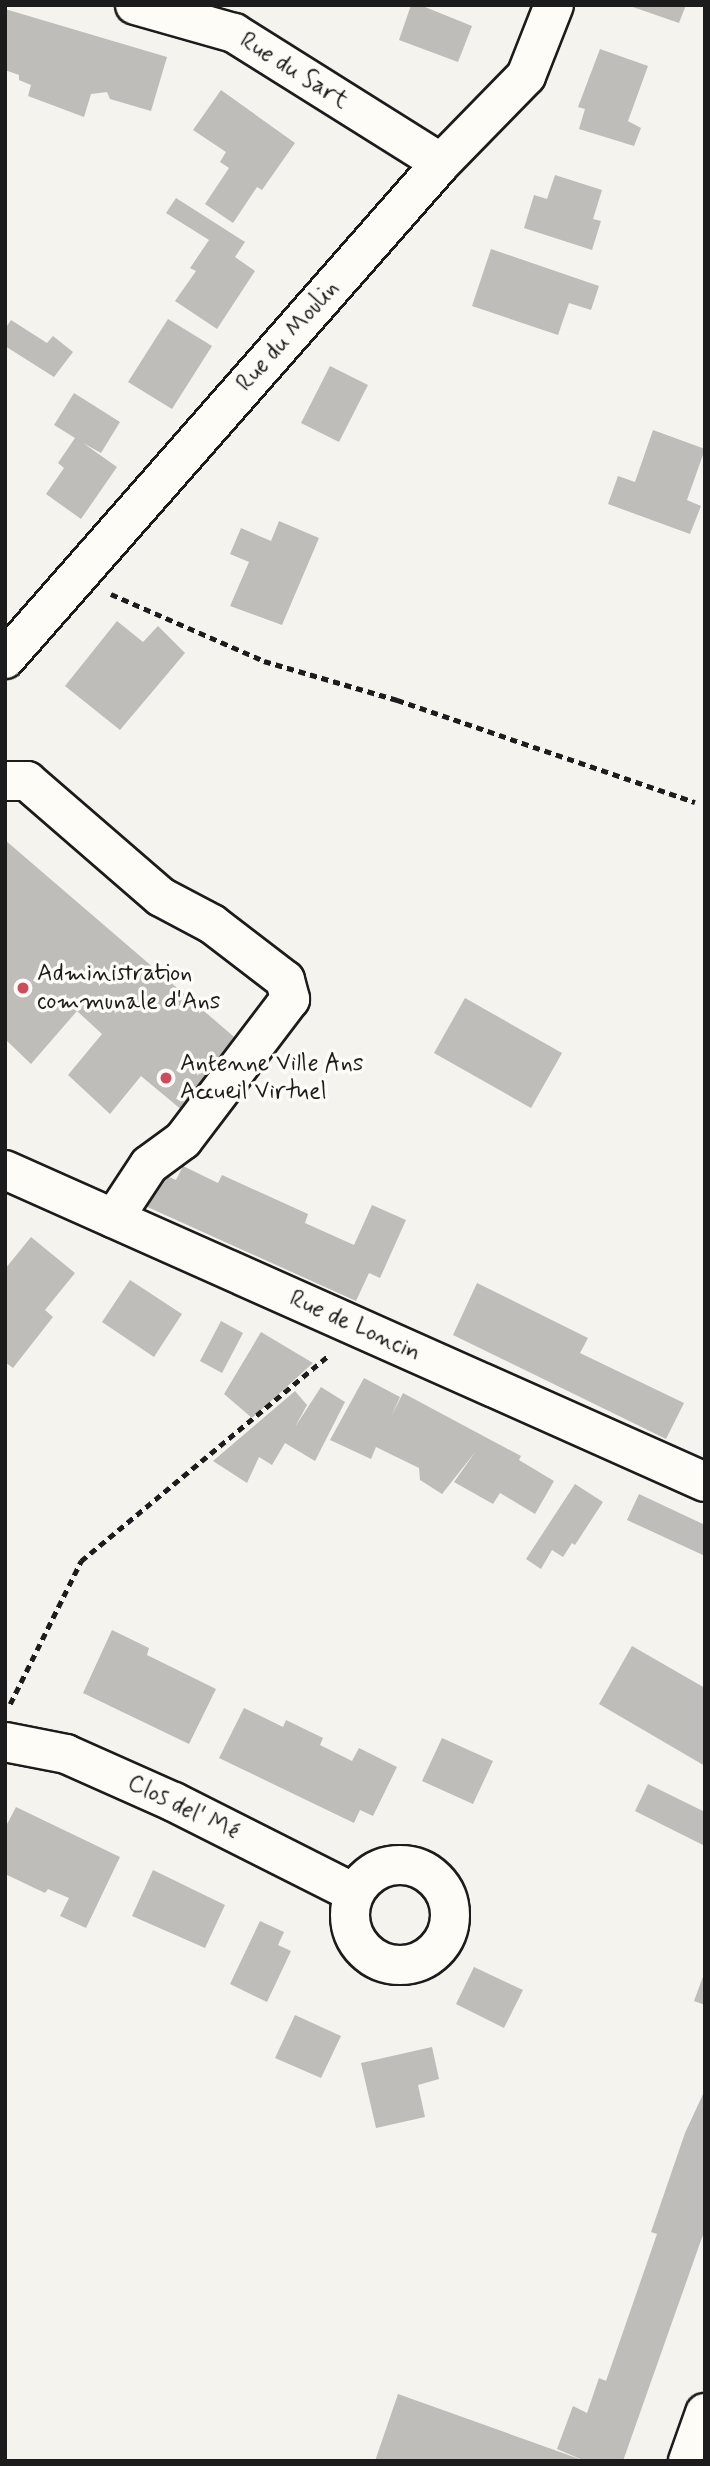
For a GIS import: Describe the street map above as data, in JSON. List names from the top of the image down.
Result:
{
  "streets": {
    "street": [
      "Rue du Sart",
      "Rue du Moulin",
      "Rue de Loncin",
      "Clos del' Mé"
    ]
  },
  "crossings": [
    ["Rue du Sart", "Rue du Moulin"]
  ],
  "places": ["Administration communale d'Ans", "Antenne Ville Ans Accueil Virtuel"]
}
